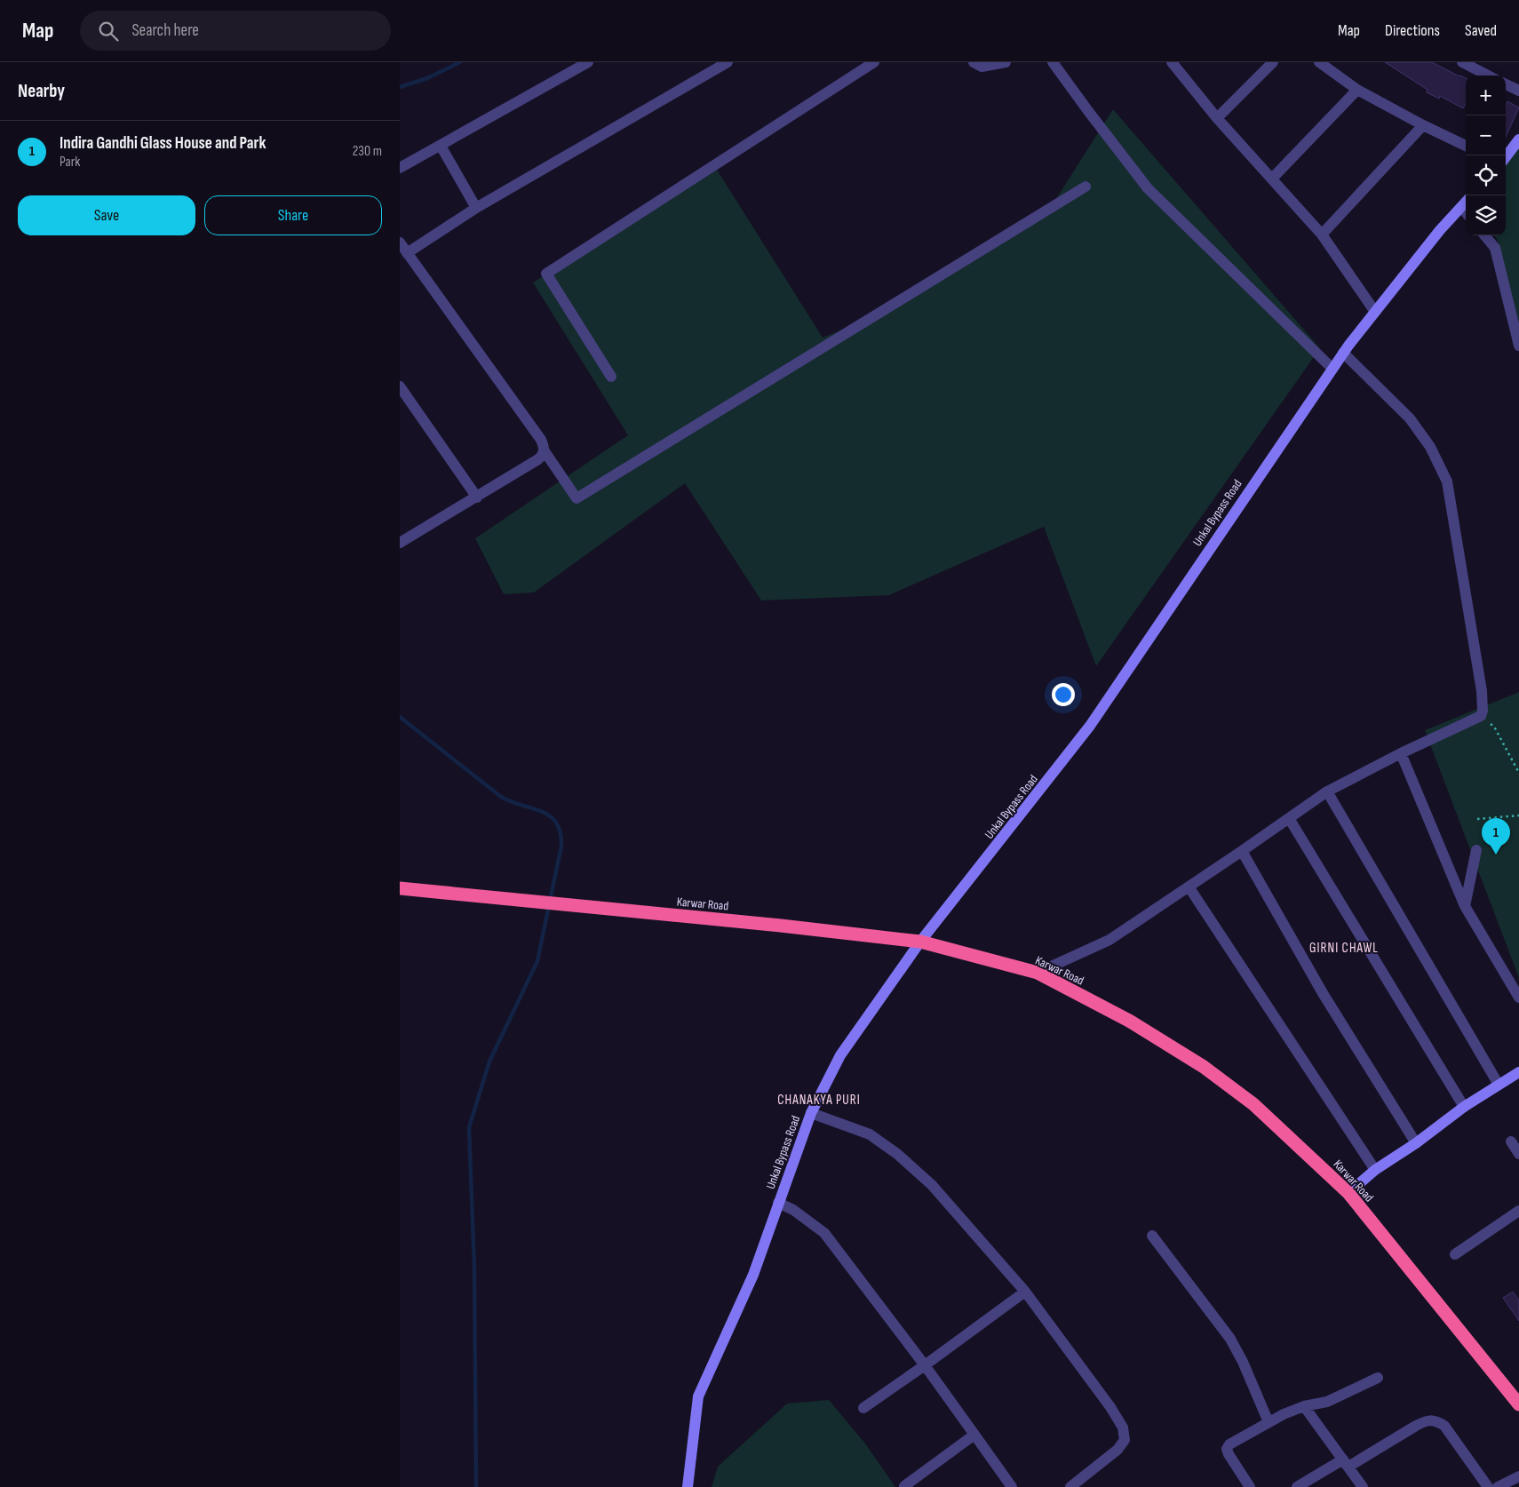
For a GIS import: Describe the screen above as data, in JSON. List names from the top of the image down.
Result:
{
  "streets": {
    "highway": ["Karwar Road"],
    "main road": ["Unkal Bypass Road"]
  },
  "crossings": [
    ["Unkal Bypass Road", "Karwar Road"]
  ],
  "districts": ["GIRNI CHAWL", "CHANAKYA PURI"],
  "page": {
    "header": "Map",
    "search": "Search here",
    "nav": ["Map", "Directions", "Saved"],
    "heading": "Nearby",
    "map_buttons": ["+", "−"],
    "list": [
      {
        "mark": "1",
        "name": "Indira Gandhi Glass House and Park",
        "note": "Park",
        "value": "230 m"
      }
    ],
    "buttons": ["Save", "Share"],
    "pins": "1"
  }
}
